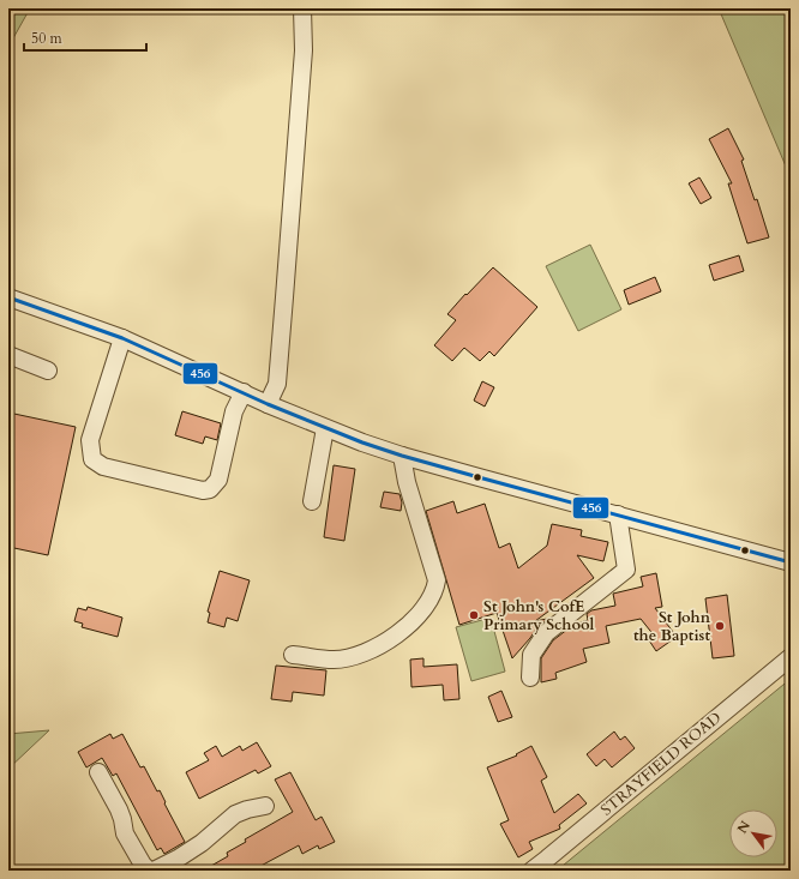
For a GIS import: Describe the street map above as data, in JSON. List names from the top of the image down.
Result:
{
  "streets": {
    "street": ["STRAYFIELD ROAD"]
  },
  "places": ["St John's CofE Primary School", "St John the Baptist"],
  "lines": ["transit line 456"],
  "scale_bar": "50 m",
  "north": "top left"
}
